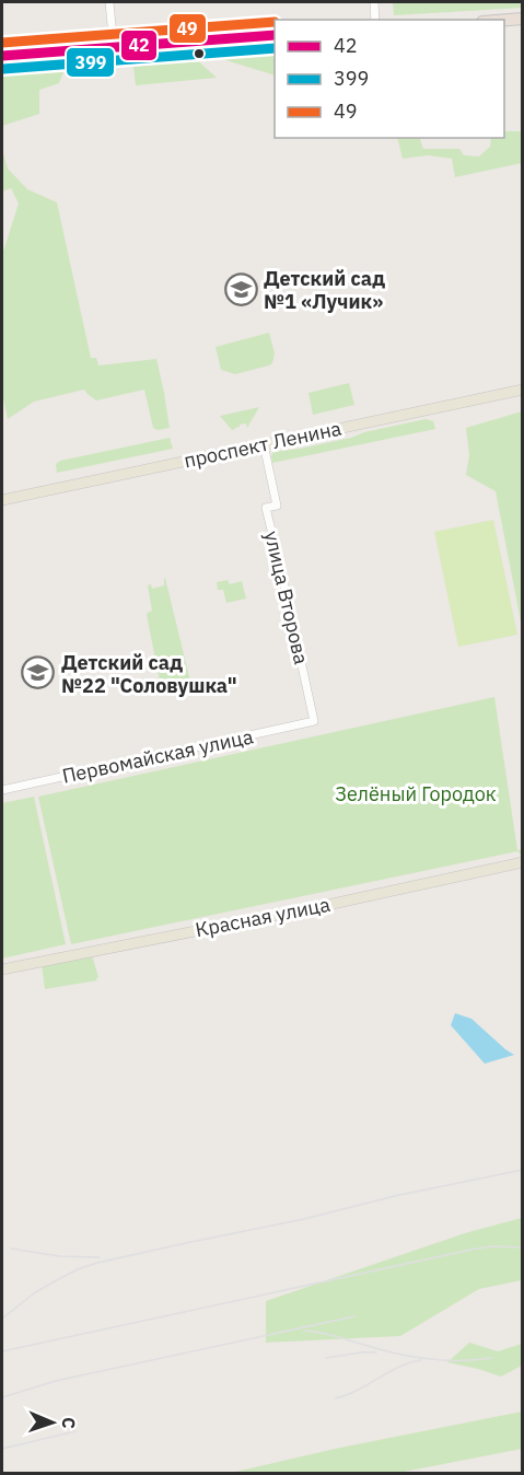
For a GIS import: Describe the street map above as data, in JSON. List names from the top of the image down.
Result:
{
  "streets": {
    "main road": ["проспект Ленина", "Красная улица"],
    "street": ["улица Второва", "Первомайская улица"]
  },
  "crossings": [
    ["проспект Ленина", "улица Второва"],
    ["улица Второва", "Первомайская улица"]
  ],
  "parks": ["Зелёный Городок"],
  "places": {
    "school or university": ["Детский сад №1 «Лучик»", "Детский сад №22 \"Соловушка\""]
  },
  "lines": ["transit line 49", "transit line 42", "transit line 399"],
  "legend": ["42", "399", "49"],
  "north": "right"
}
